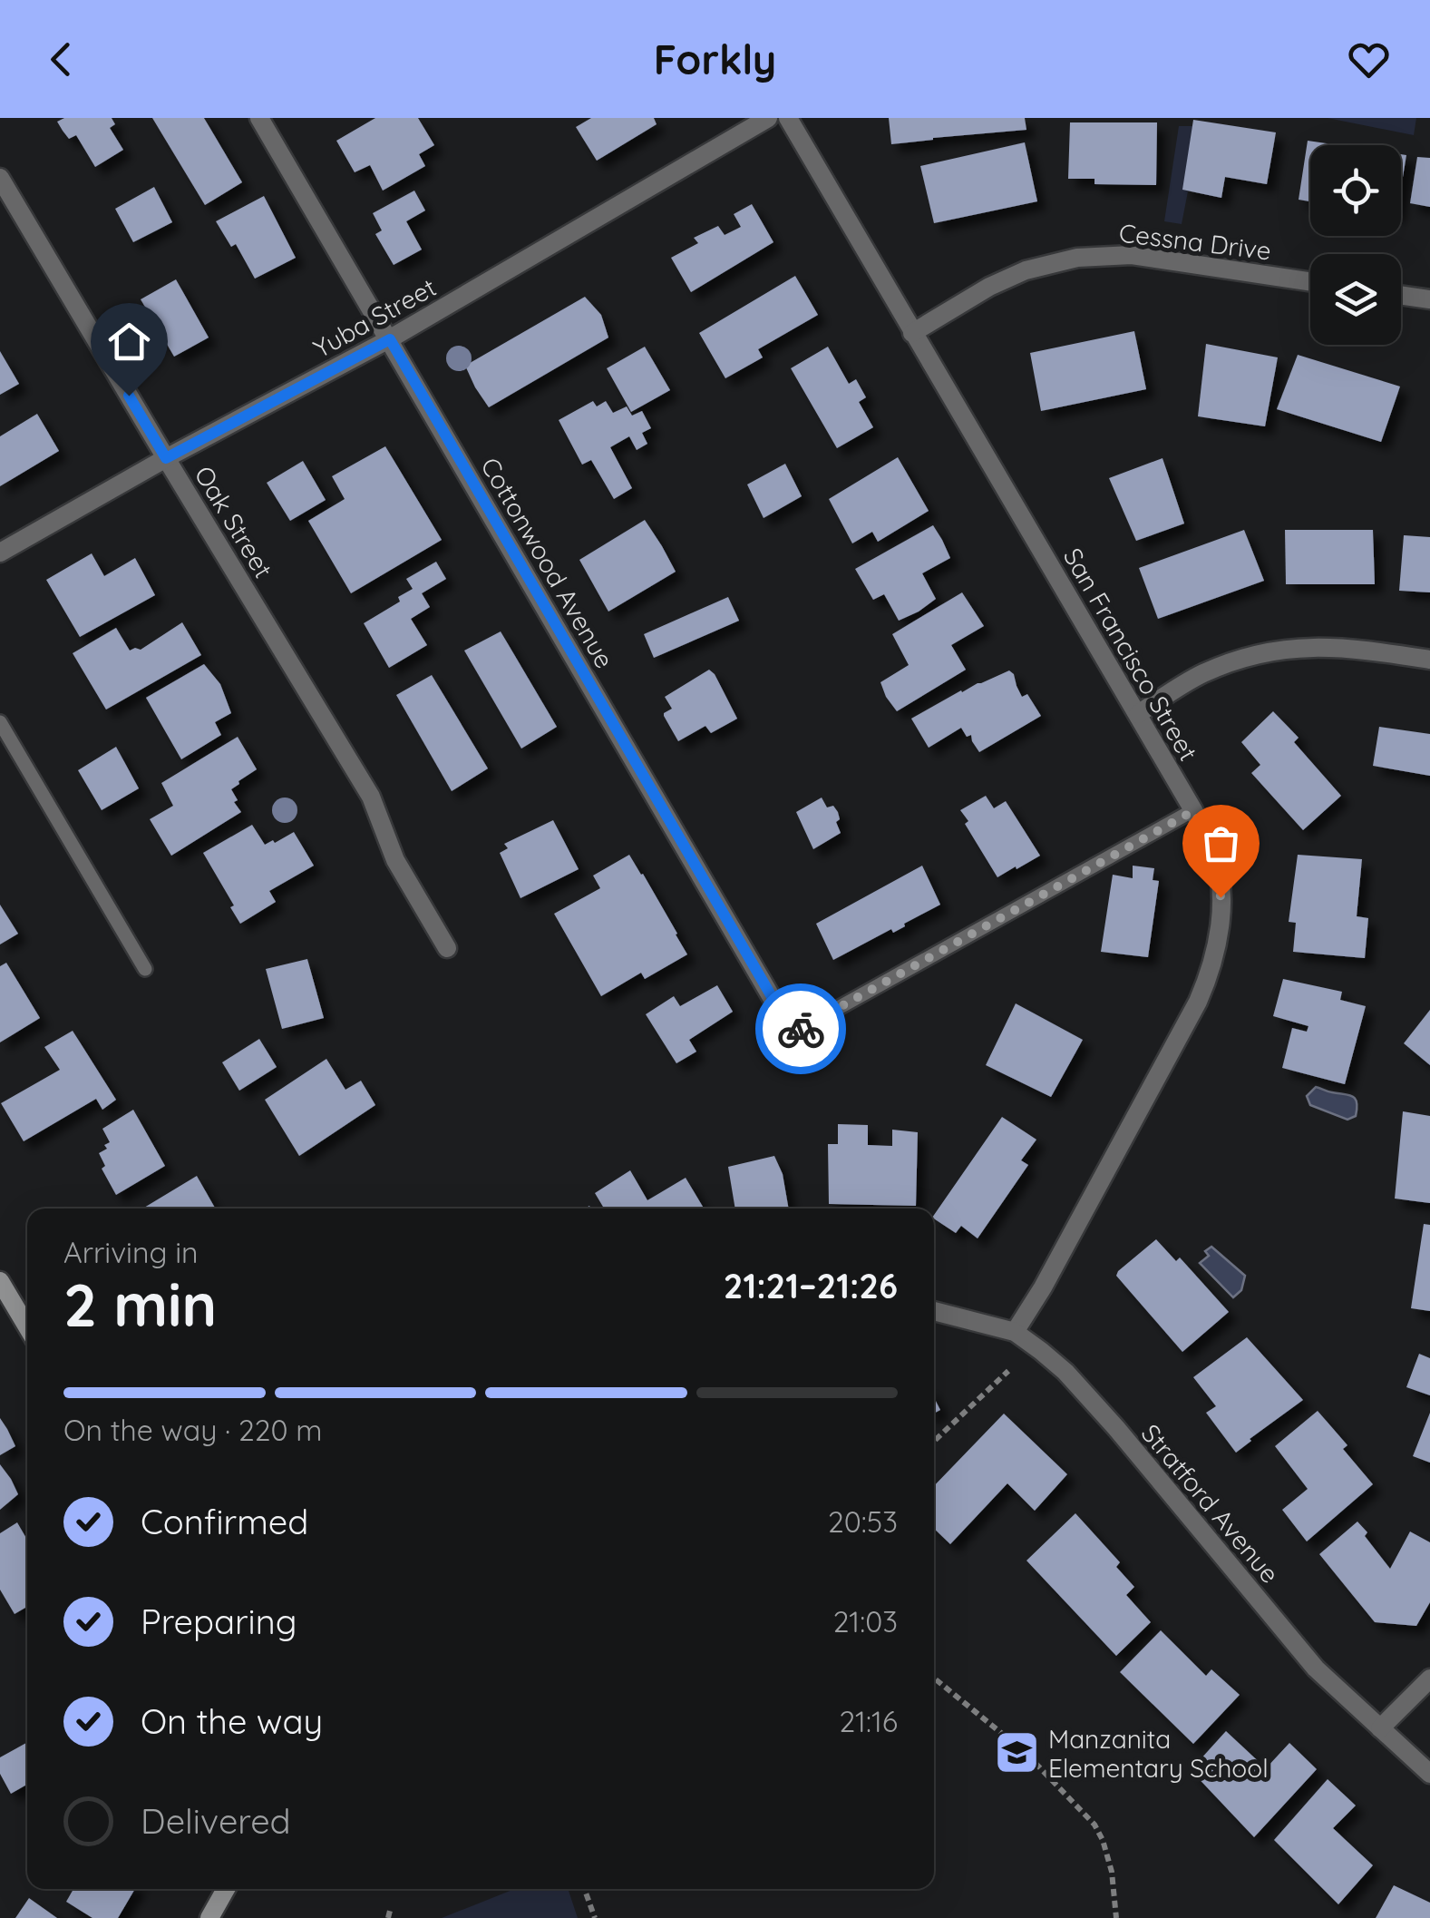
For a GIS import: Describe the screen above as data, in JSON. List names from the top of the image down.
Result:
{
  "streets": {
    "street": [
      "Cessna Drive",
      "Yuba Street",
      "Oak Street",
      "Cottonwood Avenue",
      "San Francisco Street",
      "Stratford Avenue"
    ]
  },
  "crossings": [
    ["Cessna Drive", "San Francisco Street"],
    ["Yuba Street", "Oak Street"],
    ["Yuba Street", "Cottonwood Avenue"],
    ["San Francisco Street", "Stratford Avenue"]
  ],
  "places": {
    "school or university": ["Manzanita Elementary School"]
  },
  "page": {
    "header": "Forkly",
    "heading": ["2 min", "Arriving in", "21:21–21:26"],
    "bar": "On the way · 220 m",
    "list": [
      ["Confirmed", "20:53"],
      ["Preparing", "21:03"],
      ["On the way", "21:16"],
      "Delivered"
    ]
  }
}
